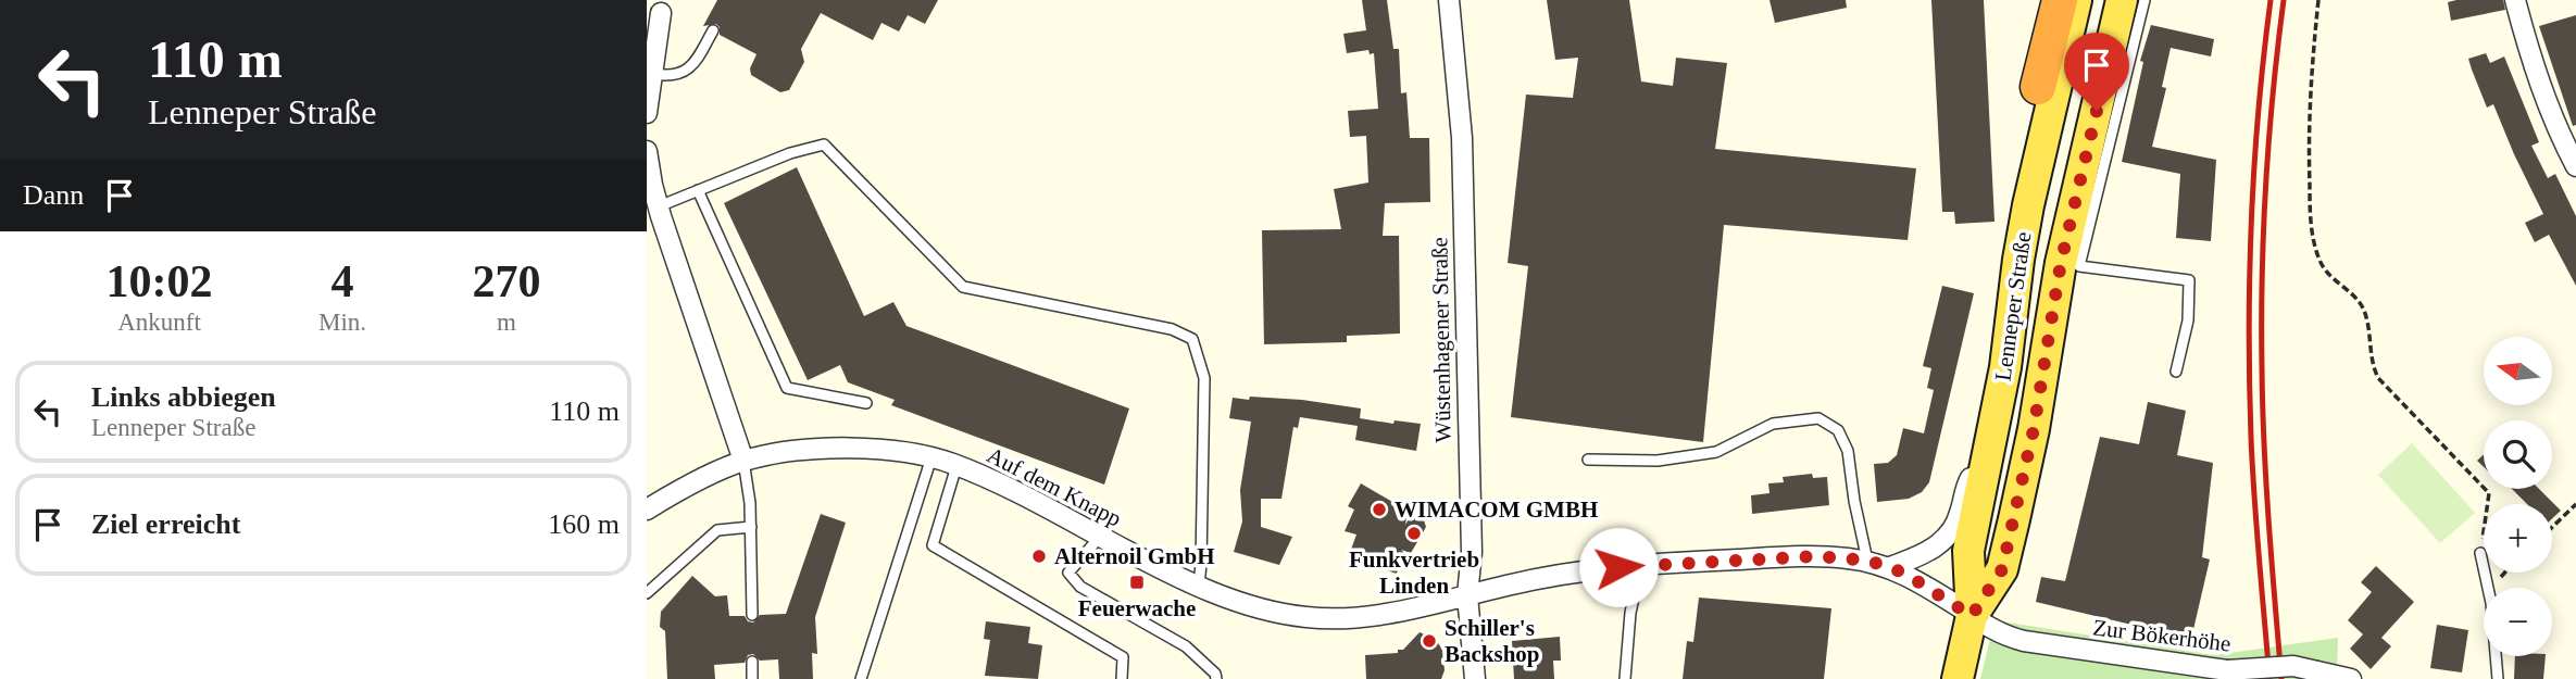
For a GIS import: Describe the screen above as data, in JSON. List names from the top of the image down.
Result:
{
  "streets": {
    "main road": ["Lenneper Straße"],
    "street": ["Wüstenhagener Straße", "Auf dem Knapp", "Zur Bökerhöhe"]
  },
  "crossings": [
    ["Lenneper Straße", "Zur Bökerhöhe"],
    ["Wüstenhagener Straße", "Auf dem Knapp"],
    ["Auf dem Knapp", "Zur Bökerhöhe"]
  ],
  "places": {
    "other": [
      "WIMACOM GMBH",
      "Funkvertrieb Linden",
      "Alternoil GmbH",
      "Schiller's Backshop"
    ],
    "transit": ["Feuerwache"]
  },
  "north": "left",
  "page": {
    "turn": ["110 m", "Lenneper Straße"],
    "then": "Dann",
    "eta": [
      "10:02",
      "Ankunft",
      "4",
      "Min.",
      "270",
      "m"
    ],
    "map_buttons": ["+", "−"],
    "list": [
      {
        "name": "Links abbiegen",
        "note": "Lenneper Straße",
        "value": "110 m"
      },
      {
        "name": "Ziel erreicht",
        "value": "160 m"
      }
    ]
  }
}
